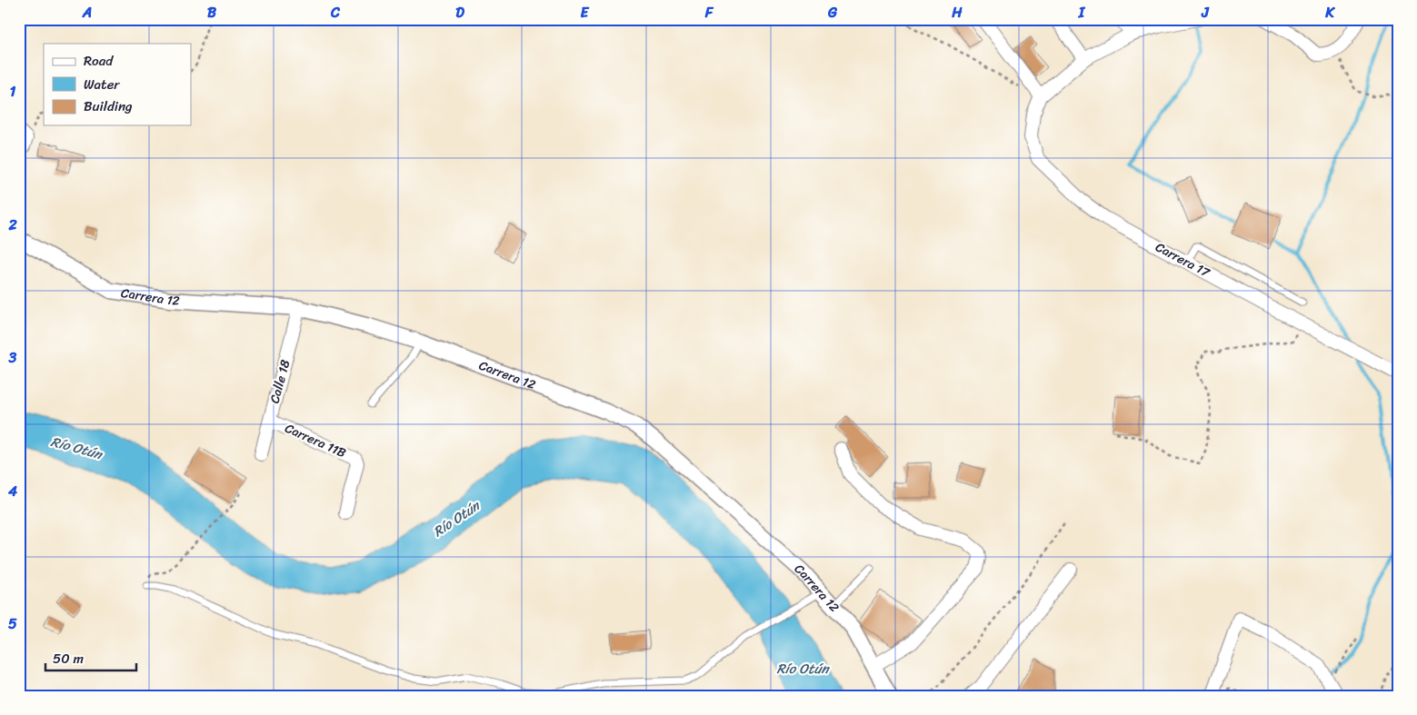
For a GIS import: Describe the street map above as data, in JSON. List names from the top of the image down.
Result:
{
  "streets": {
    "street": [
      "Carrera 17",
      "Carrera 12",
      "Calle 18",
      "Carrera 11B"
    ]
  },
  "crossings": [
    ["Carrera 12", "Calle 18"],
    ["Calle 18", "Carrera 11B"]
  ],
  "water": ["Río Otún"],
  "legend": ["Road", "Water", "Building"],
  "scale_bar": "50 m",
  "grid": {
    "columns": [
      "A",
      "B",
      "C",
      "D",
      "E",
      "F",
      "G",
      "H",
      "I",
      "J",
      "K"
    ],
    "rows": [
      "1",
      "2",
      "3",
      "4",
      "5"
    ]
  }
}
